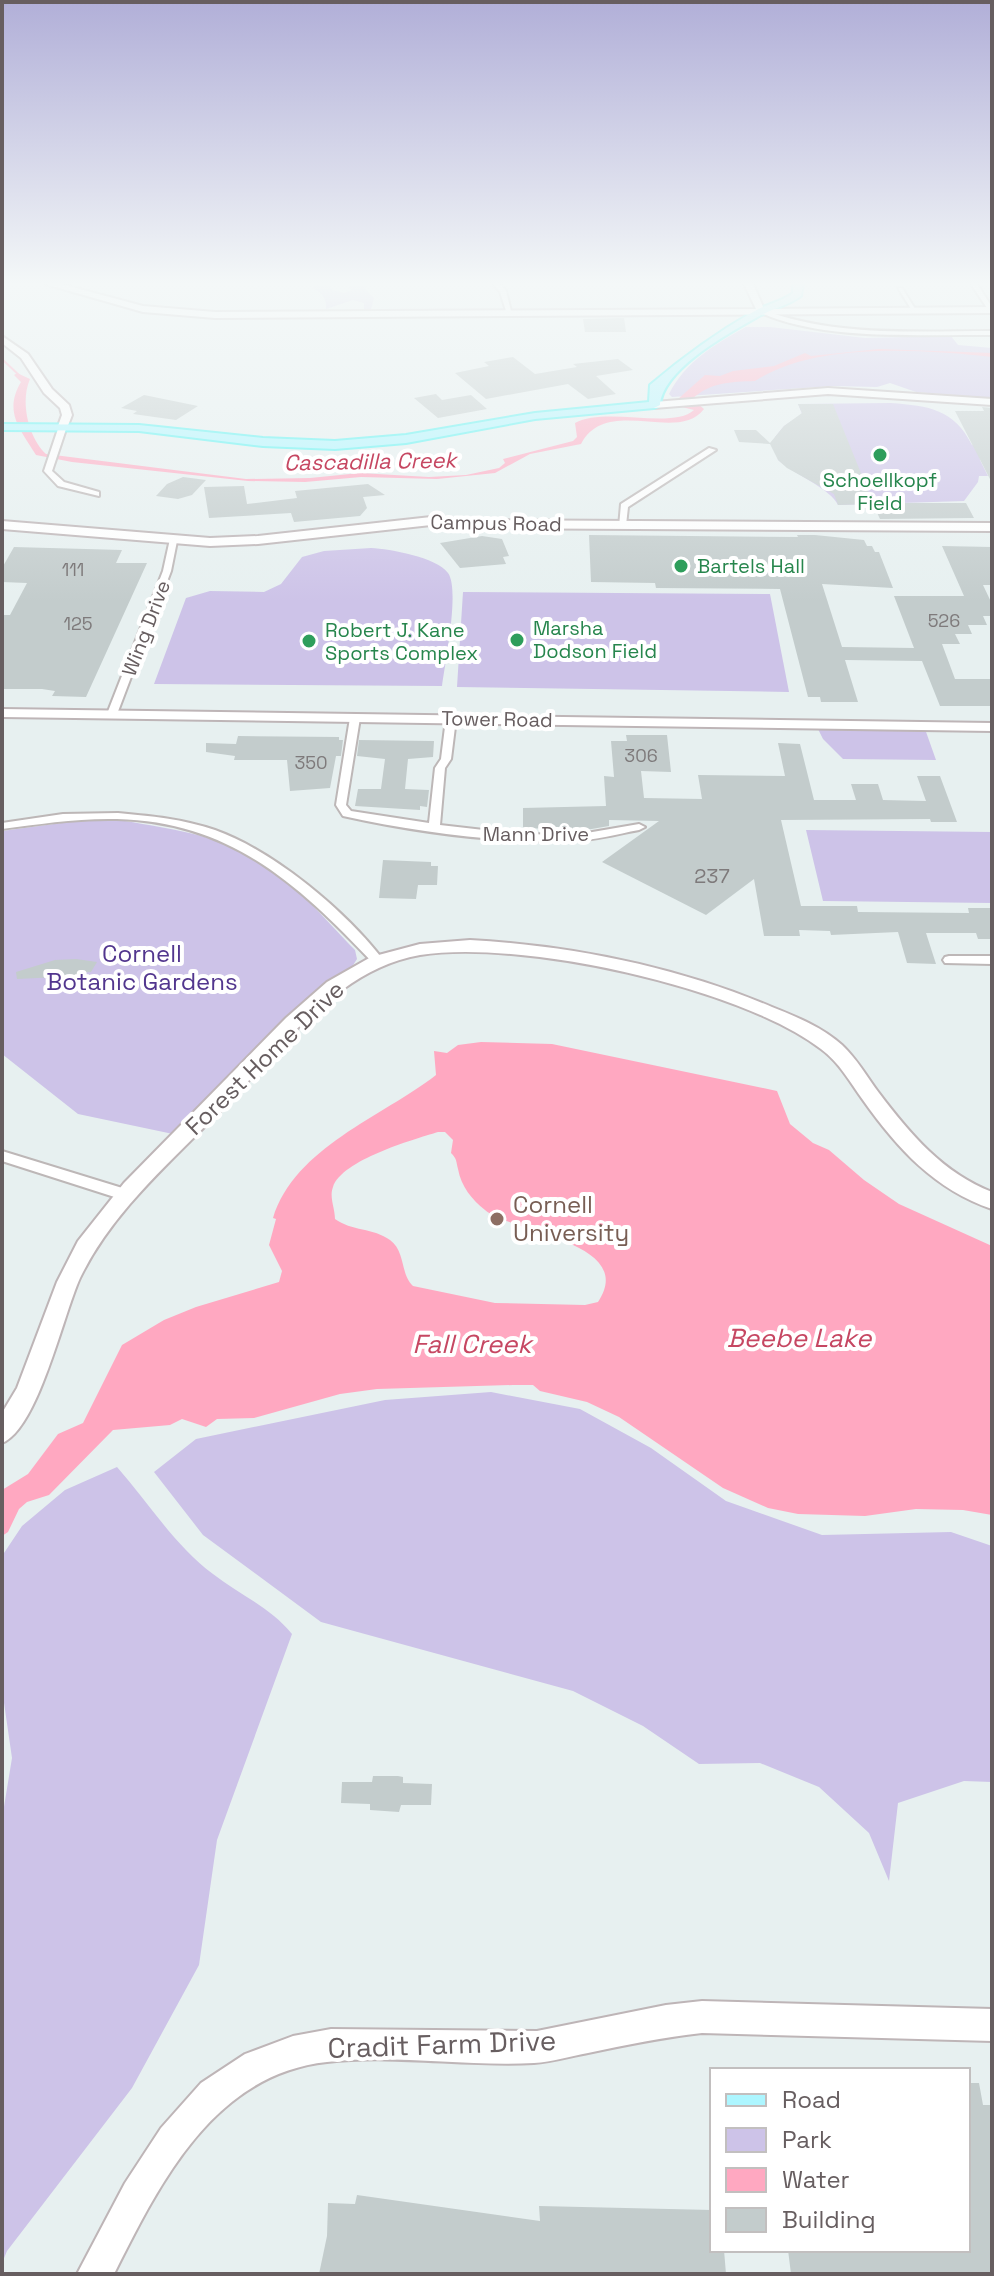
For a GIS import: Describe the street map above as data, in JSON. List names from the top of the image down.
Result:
{
  "streets": {
    "street": [
      "Campus Road",
      "Wing Drive",
      "Tower Road",
      "Mann Drive",
      "Forest Home Drive",
      "Cradit Farm Drive"
    ]
  },
  "crossings": [
    ["Campus Road", "Wing Drive"],
    ["Wing Drive", "Tower Road"],
    ["Tower Road", "Mann Drive"]
  ],
  "water": ["Cascadilla Creek", "Beebe Lake", "Fall Creek"],
  "parks": ["Cornell Botanic Gardens"],
  "places": [
    "Schoellkopf Field",
    "Bartels Hall",
    "Marsha Dodson Field",
    "Robert J. Kane Sports Complex",
    "Cornell University"
  ],
  "house_numbers": [
    "111",
    "526",
    "125",
    "306",
    "350",
    "237"
  ],
  "legend": [
    "Road",
    "Park",
    "Water",
    "Building"
  ]
}
